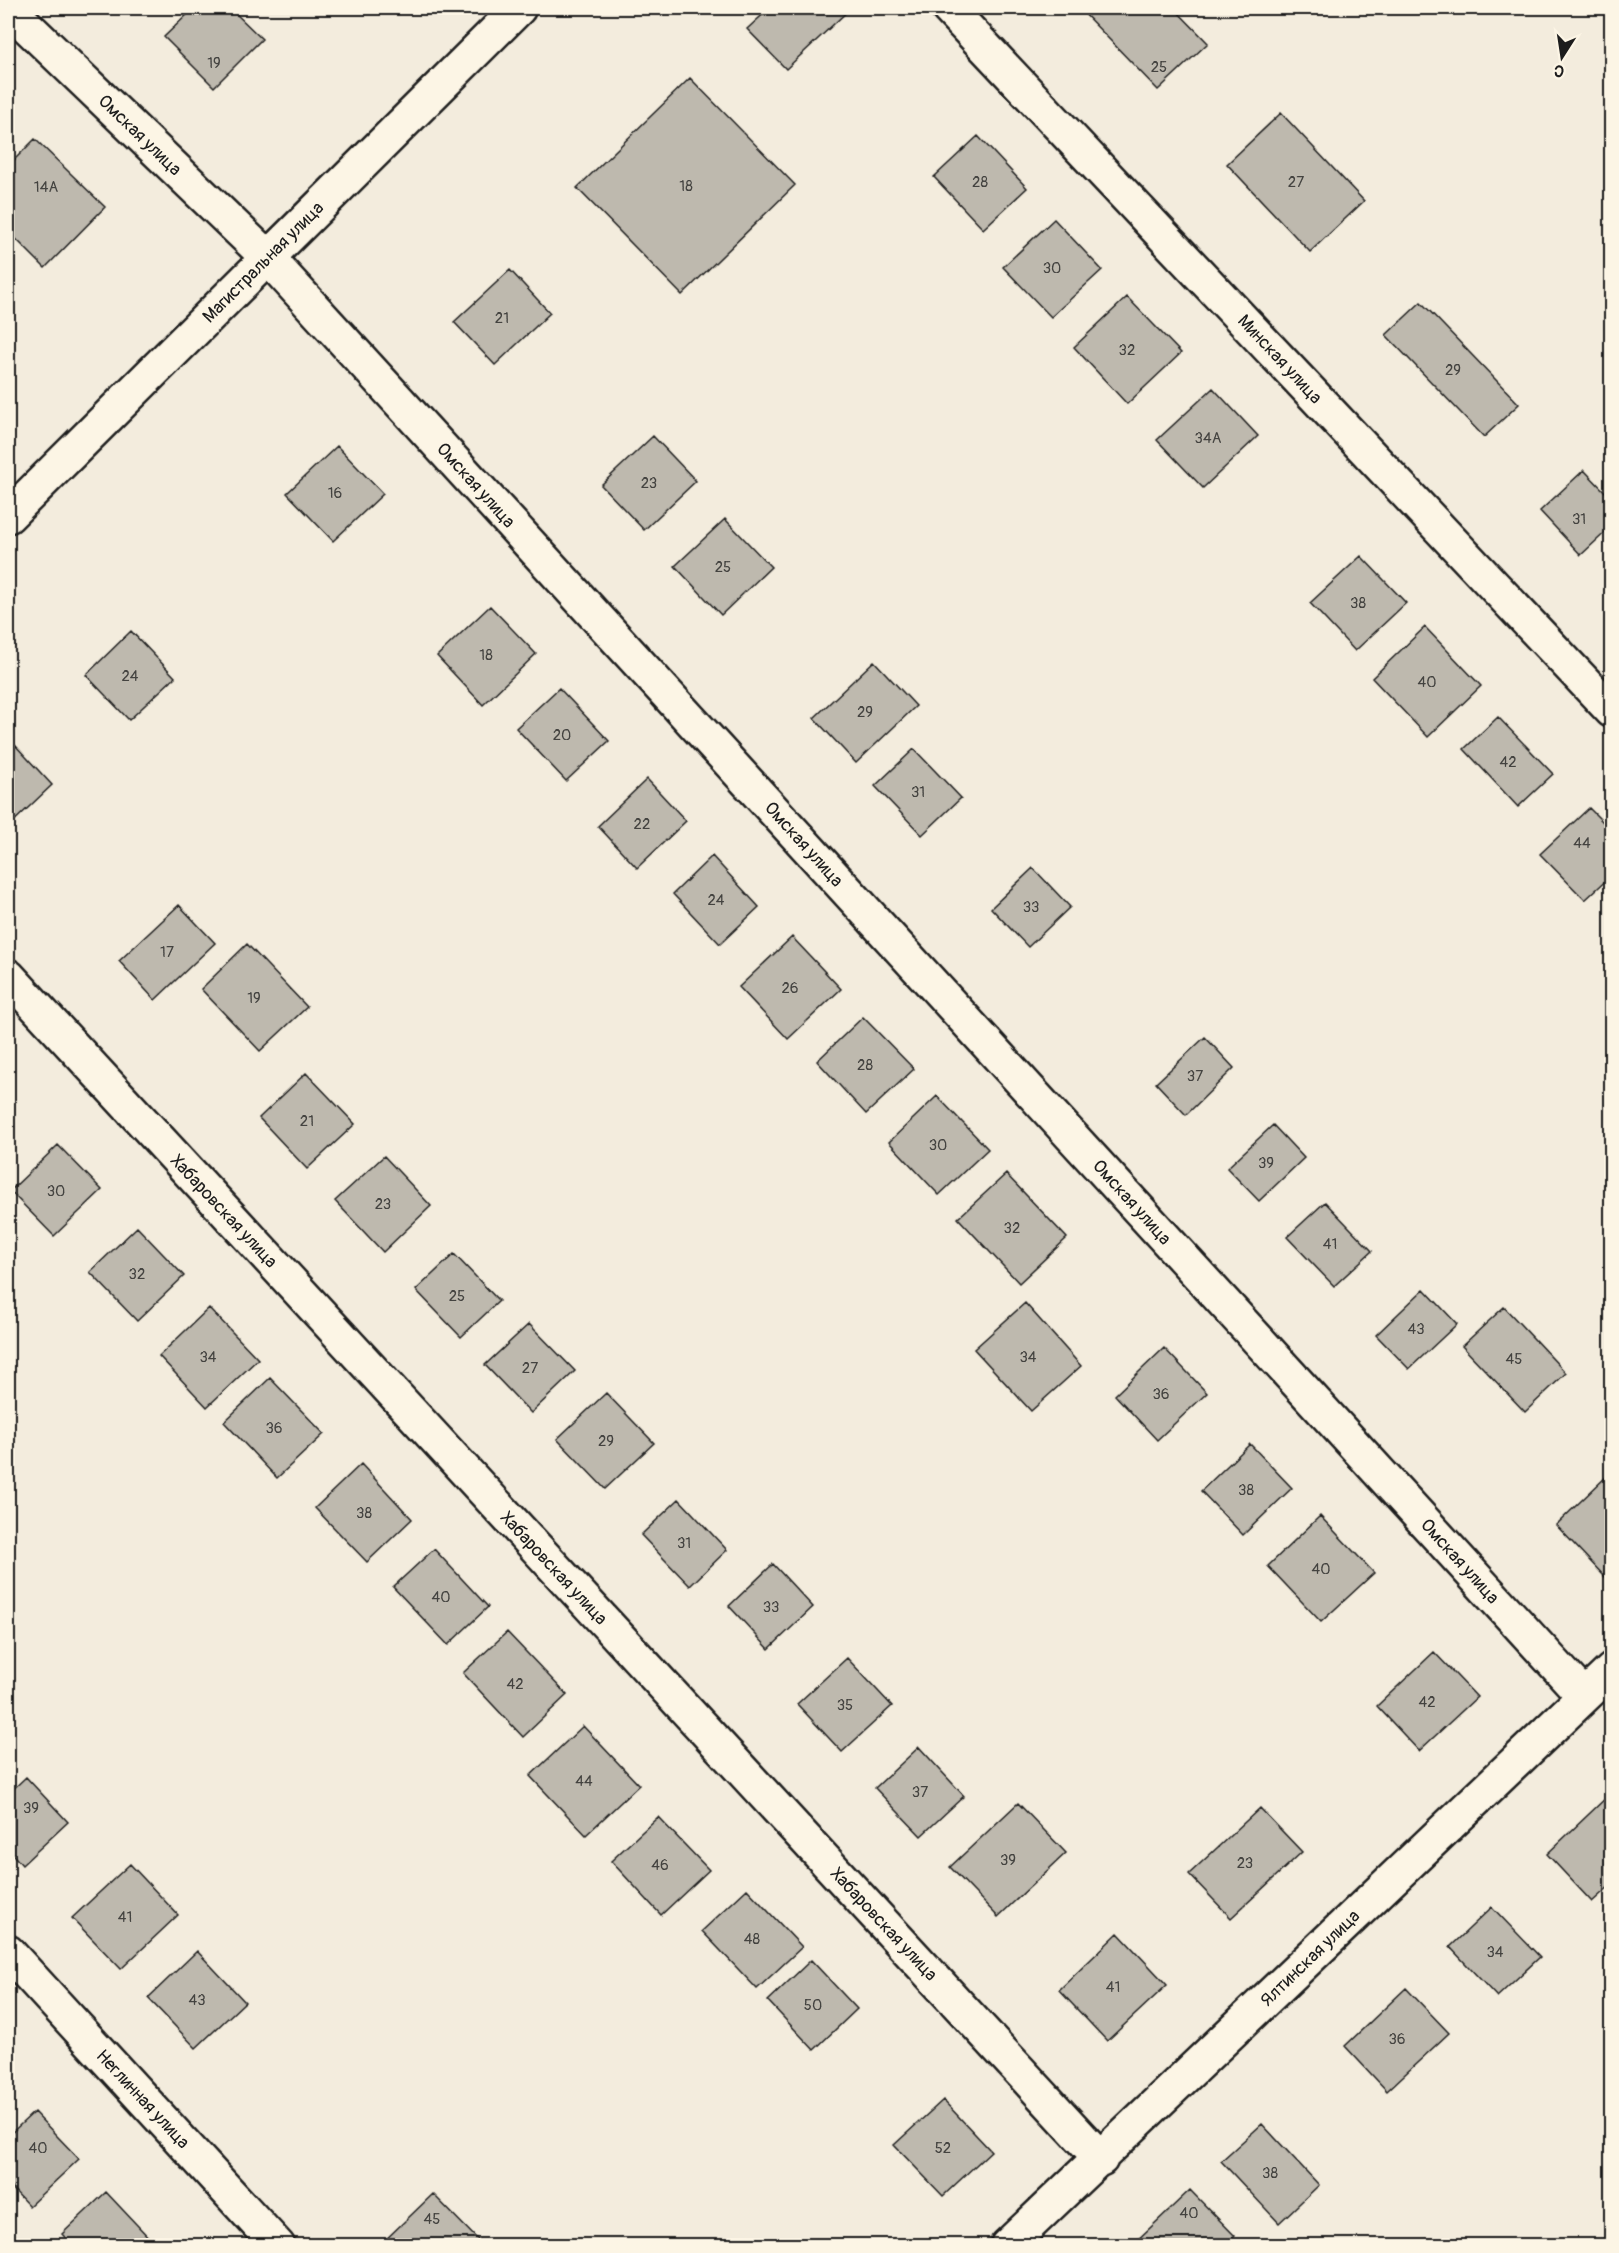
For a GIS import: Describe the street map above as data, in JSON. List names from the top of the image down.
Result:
{
  "streets": {
    "street": [
      "Омская улица",
      "Магистральная улица",
      "Минская улица",
      "Хабаровская улица",
      "Ялтинская улица",
      "Неглинная улица"
    ]
  },
  "crossings": [
    ["Омская улица", "Магистральная улица"],
    ["Омская улица", "Ялтинская улица"],
    ["Хабаровская улица", "Ялтинская улица"]
  ],
  "house_numbers": [
    "19",
    "25",
    "28",
    "27",
    "18",
    "14А",
    "30",
    "21",
    "32",
    "29",
    "34А",
    "23",
    "16",
    "31",
    "25",
    "38",
    "18",
    "24",
    "40",
    "29",
    "20",
    "42",
    "31",
    "22",
    "44",
    "24",
    "33",
    "17",
    "26",
    "19",
    "28",
    "37",
    "21",
    "30",
    "39",
    "30",
    "23",
    "32",
    "41",
    "32",
    "25",
    "43",
    "34",
    "34",
    "45",
    "27",
    "36",
    "36",
    "29",
    "38",
    "38",
    "31",
    "40",
    "40",
    "33",
    "42",
    "42",
    "35",
    "44",
    "37",
    "39",
    "39",
    "23",
    "46",
    "41",
    "48",
    "34",
    "41",
    "43",
    "50",
    "36",
    "40",
    "52",
    "38",
    "40",
    "45"
  ],
  "north": "bottom"
}
